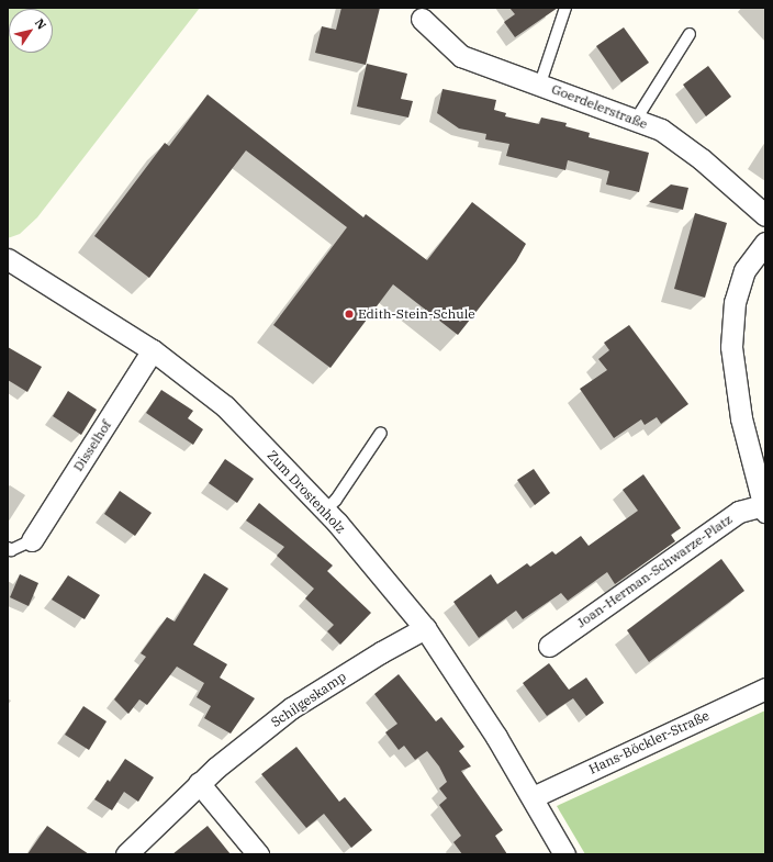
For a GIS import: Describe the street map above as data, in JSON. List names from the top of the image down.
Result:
{
  "streets": {
    "street": [
      "Goerdelerstraße",
      "Disselhof",
      "Zum Drostenholz",
      "Joan-Herman-Schwarze-Platz",
      "Schilgeskamp",
      "Hans-Böckler-Straße"
    ]
  },
  "crossings": [
    ["Disselhof", "Zum Drostenholz"],
    ["Zum Drostenholz", "Schilgeskamp"],
    ["Zum Drostenholz", "Hans-Böckler-Straße"]
  ],
  "places": ["Edith-Stein-Schule"],
  "north": "top right"
}
